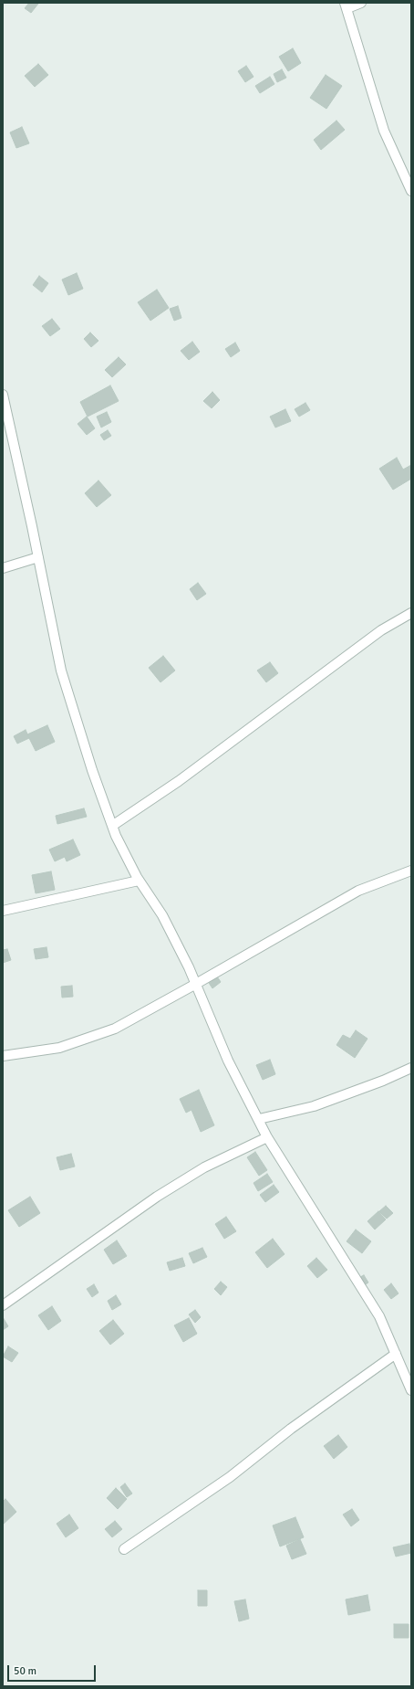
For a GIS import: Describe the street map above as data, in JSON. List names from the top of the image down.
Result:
{
  "scale_bar": "50 m"
}
